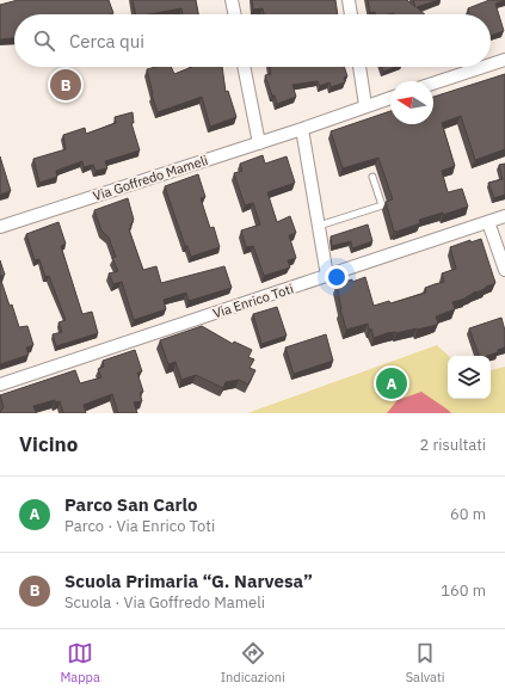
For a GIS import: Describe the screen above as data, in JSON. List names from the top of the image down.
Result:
{
  "streets": {
    "street": ["Via Goffredo Mameli", "Via Enrico Toti"]
  },
  "north": "left",
  "page": {
    "search": "Cerca qui",
    "pins": ["B", "A"],
    "heading": ["Vicino", "2 risultati"],
    "list": [
      {
        "mark": "A",
        "name": "Parco San Carlo",
        "note": "Parco · Via Enrico Toti",
        "value": "60 m"
      },
      {
        "mark": "B",
        "name": "Scuola Primaria “G. Narvesa”",
        "note": "Scuola · Via Goffredo Mameli",
        "value": "160 m"
      }
    ],
    "nav": ["Mappa", "Indicazioni", "Salvati"]
  }
}
